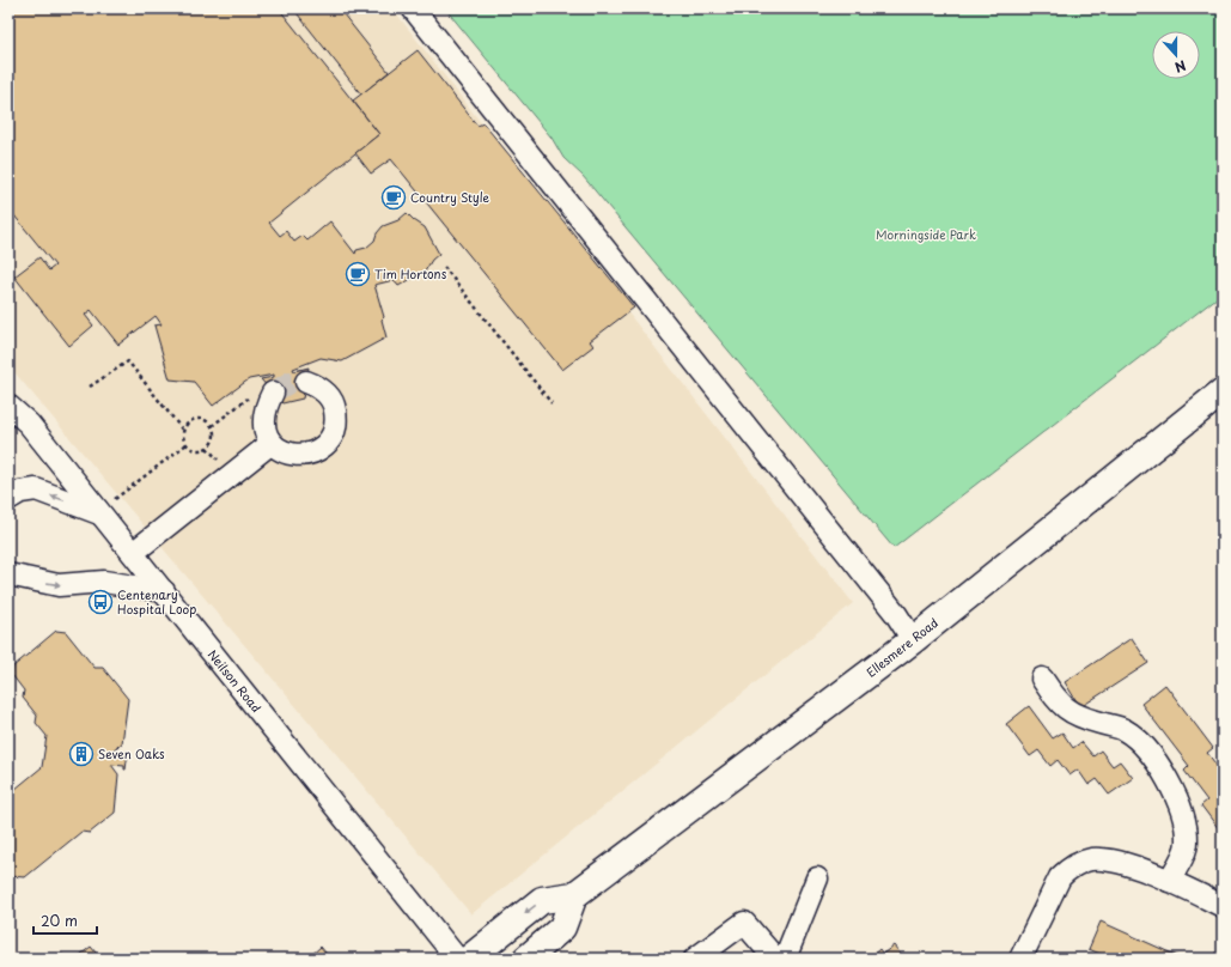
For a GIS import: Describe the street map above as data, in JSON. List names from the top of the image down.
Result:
{
  "streets": {
    "main road": ["Ellesmere Road"],
    "street": ["Neilson Road"]
  },
  "parks": ["Morningside Park"],
  "places": {
    "cafe": ["Country Style", "Tim Hortons"],
    "bus stop": ["Centenary Hospital Loop"],
    "building": ["Seven Oaks"]
  },
  "scale_bar": "20 m",
  "north": "bottom"
}
